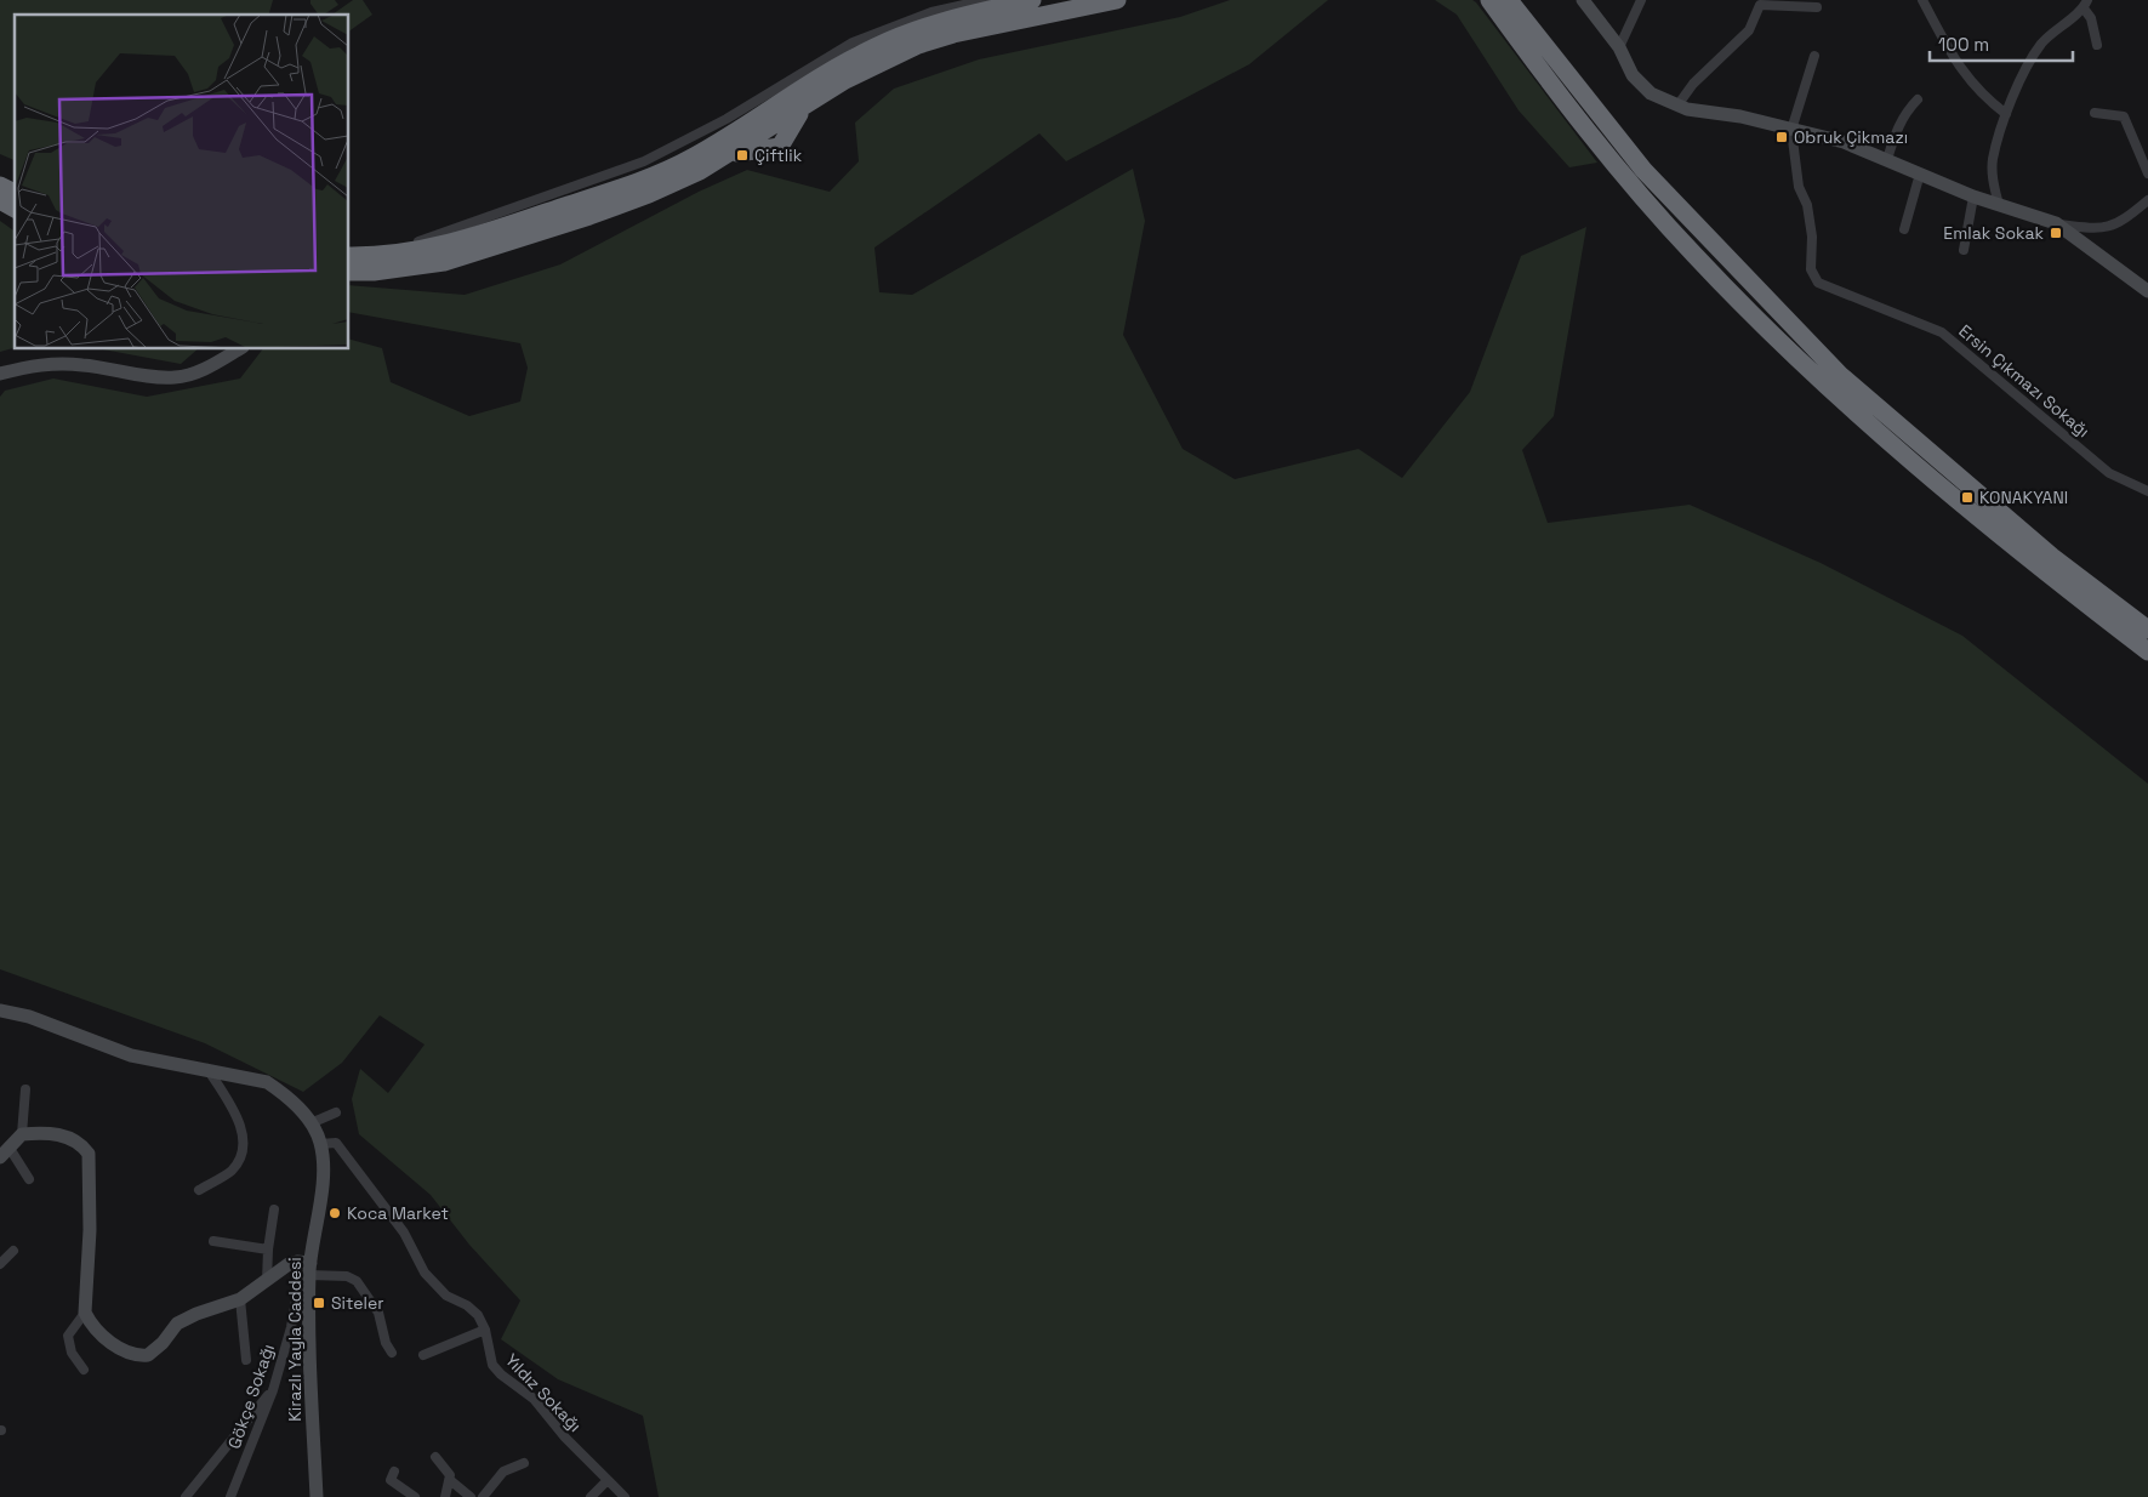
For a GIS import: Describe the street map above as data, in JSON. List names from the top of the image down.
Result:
{
  "streets": {
    "street": [
      "Ersin Çıkmazı Sokağı",
      "Kirazlı Yayla Caddesi",
      "Yıldız Sokağı",
      "Gökçe Sokağı"
    ]
  },
  "crossings": [
    ["Kirazlı Yayla Caddesi", "Yıldız Sokağı"],
    ["Kirazlı Yayla Caddesi", "Gökçe Sokağı"]
  ],
  "places": {
    "transit": [
      "Obruk Çikmazı",
      "Çi̇ftli̇k",
      "Emlak Sokak",
      "KONAKYANI",
      "Siteler"
    ],
    "other": ["Koca Market"]
  },
  "scale_bar": "100 m"
}
